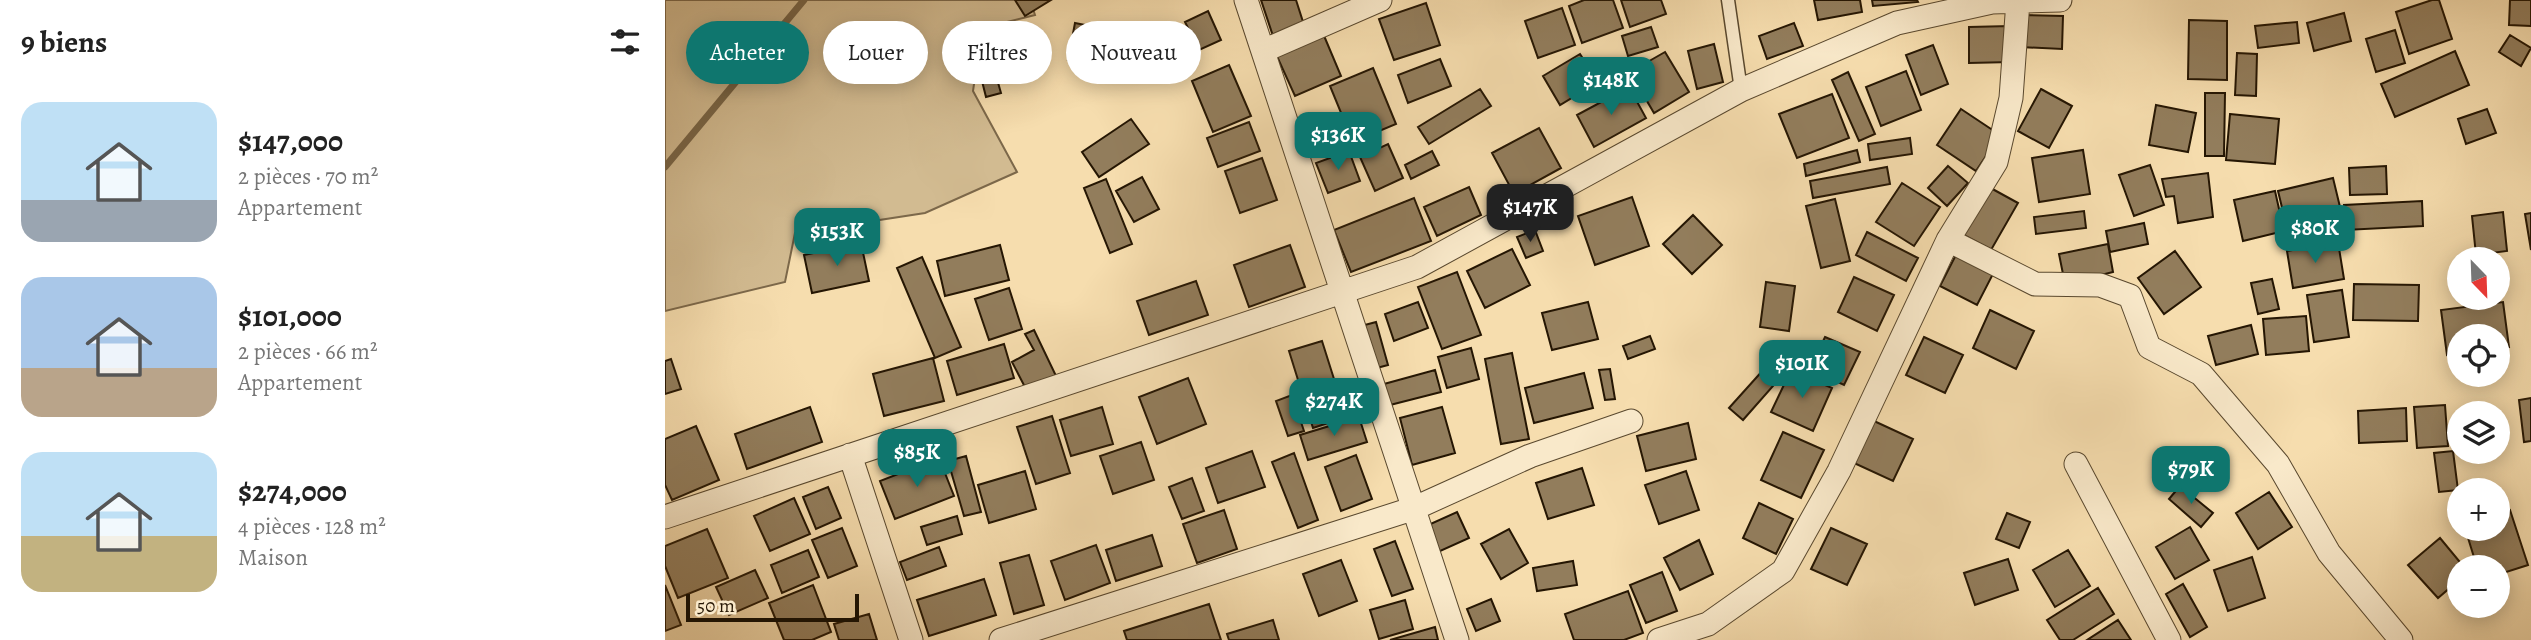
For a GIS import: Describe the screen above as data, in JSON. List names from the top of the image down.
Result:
{
  "scale_bar": "50 m",
  "north": "bottom right",
  "page": {
    "heading": "9 biens",
    "chip": [
      "Acheter",
      "Louer",
      "Filtres",
      "Nouveau"
    ],
    "price": [
      "$148K",
      "$136K",
      "$147K",
      "$80K",
      "$153K",
      "$101K",
      "$274K",
      "$85K",
      "$79K"
    ],
    "list": [
      {
        "name": "$147,000",
        "note": "2 pièces · 70 m² · Appartement"
      },
      {
        "name": "$101,000",
        "note": "2 pièces · 66 m² · Appartement"
      },
      {
        "name": "$274,000",
        "note": "4 pièces · 128 m² · Maison"
      }
    ],
    "map_buttons": ["+", "−"],
    "scale": "50 m"
  }
}
